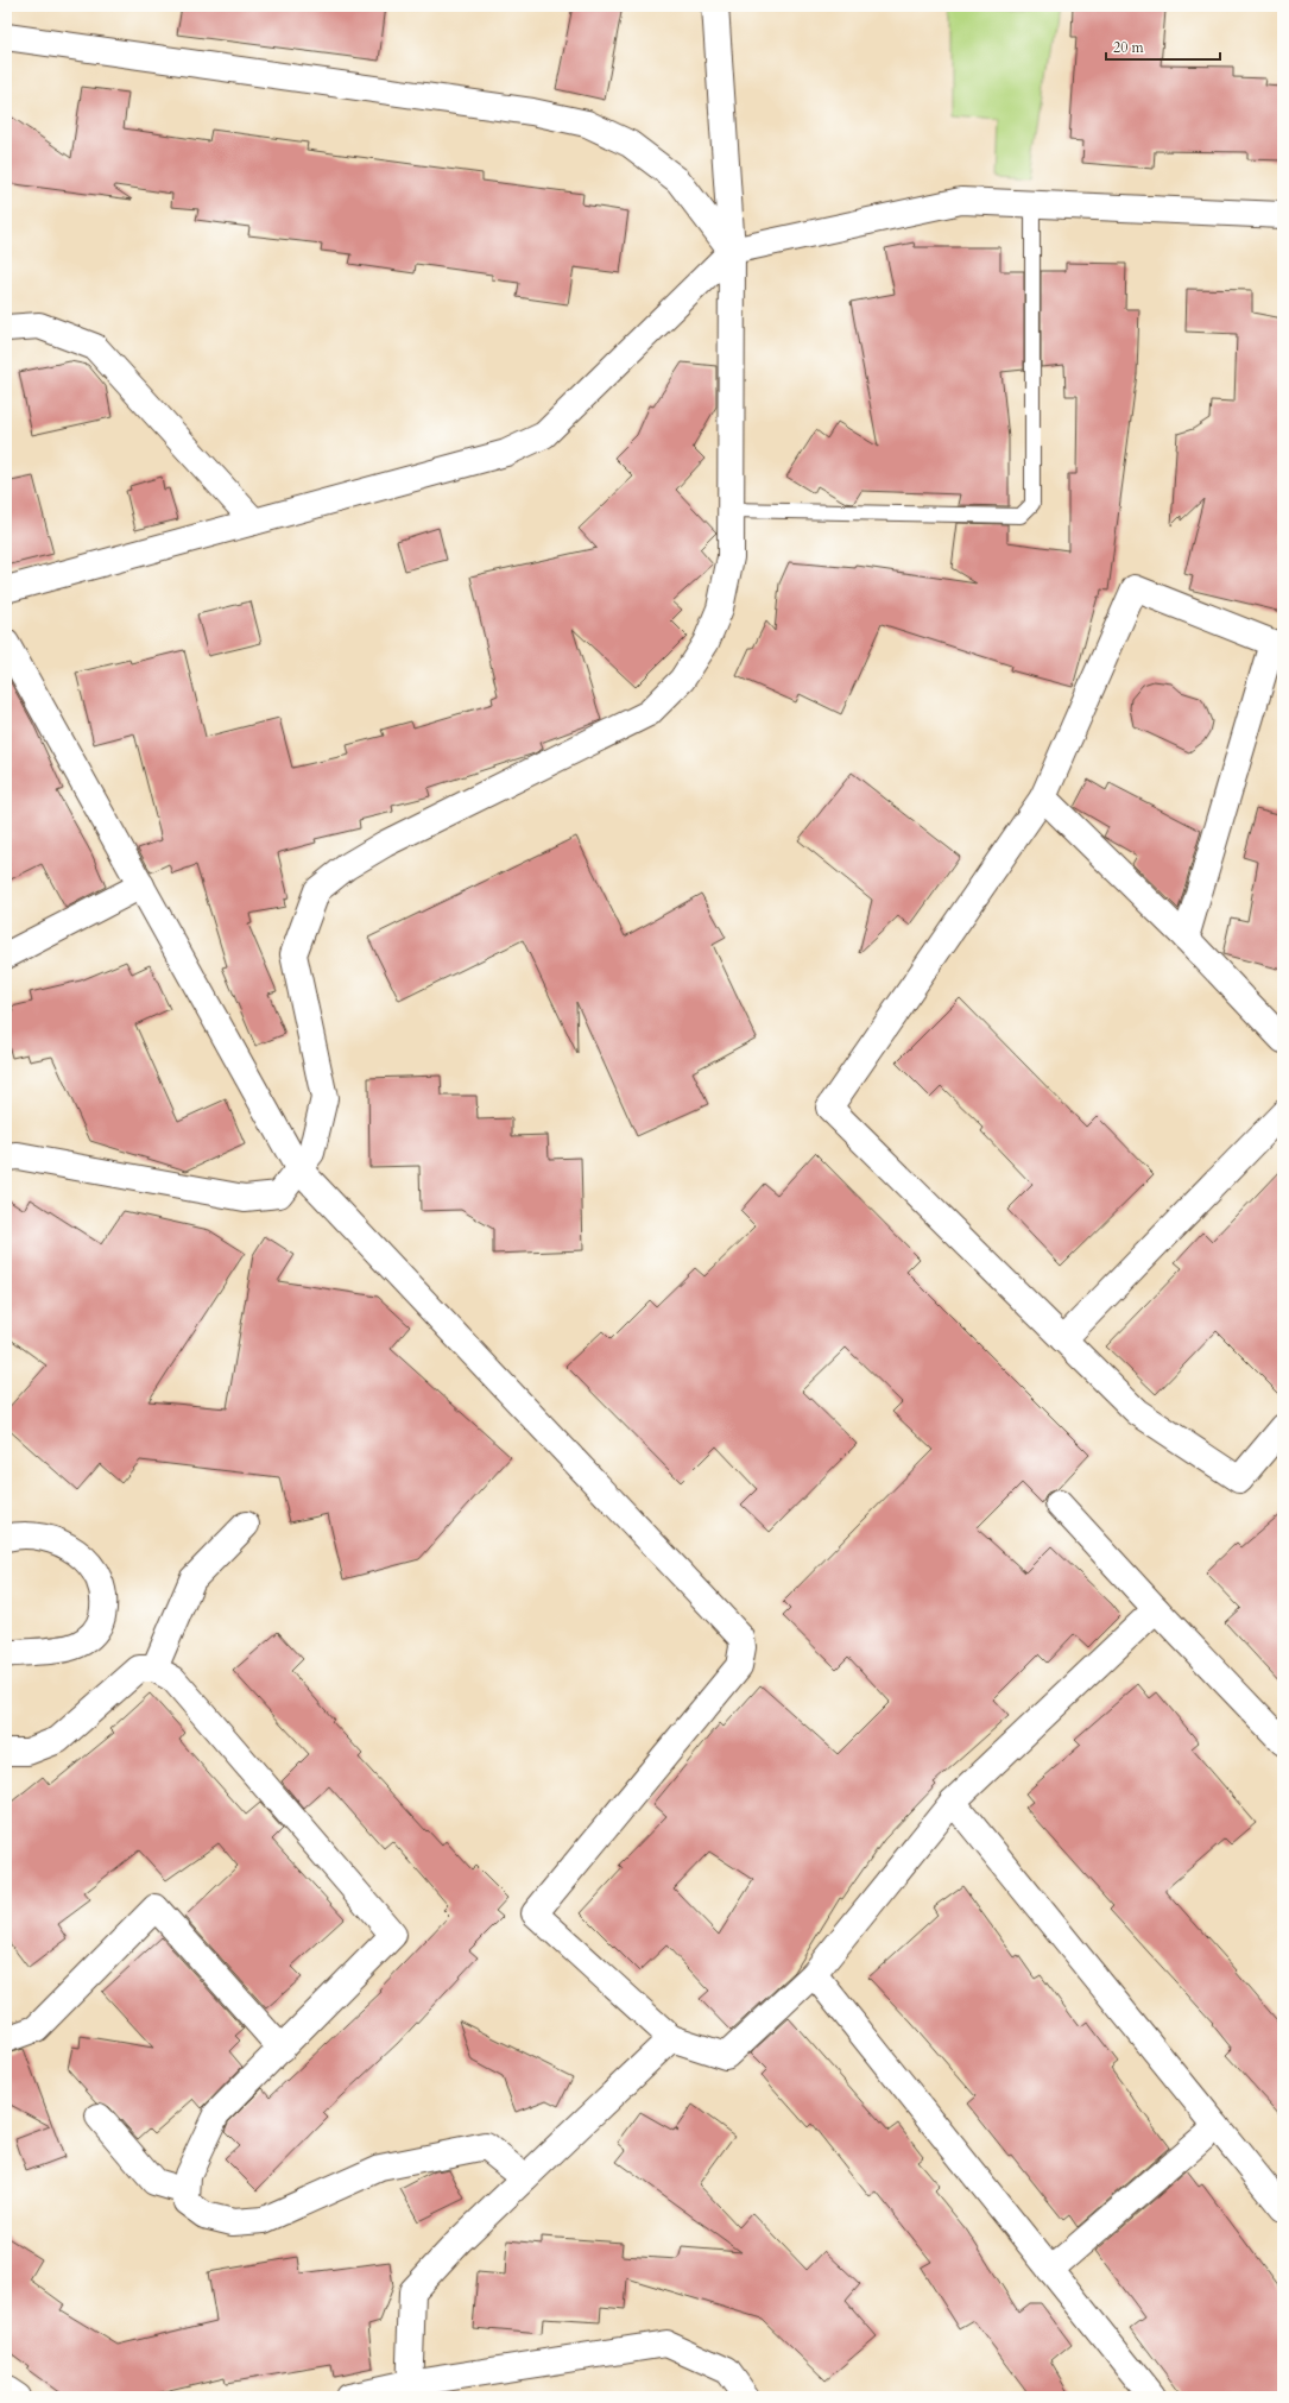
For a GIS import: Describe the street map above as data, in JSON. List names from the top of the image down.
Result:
{
  "scale_bar": "20 m"
}
